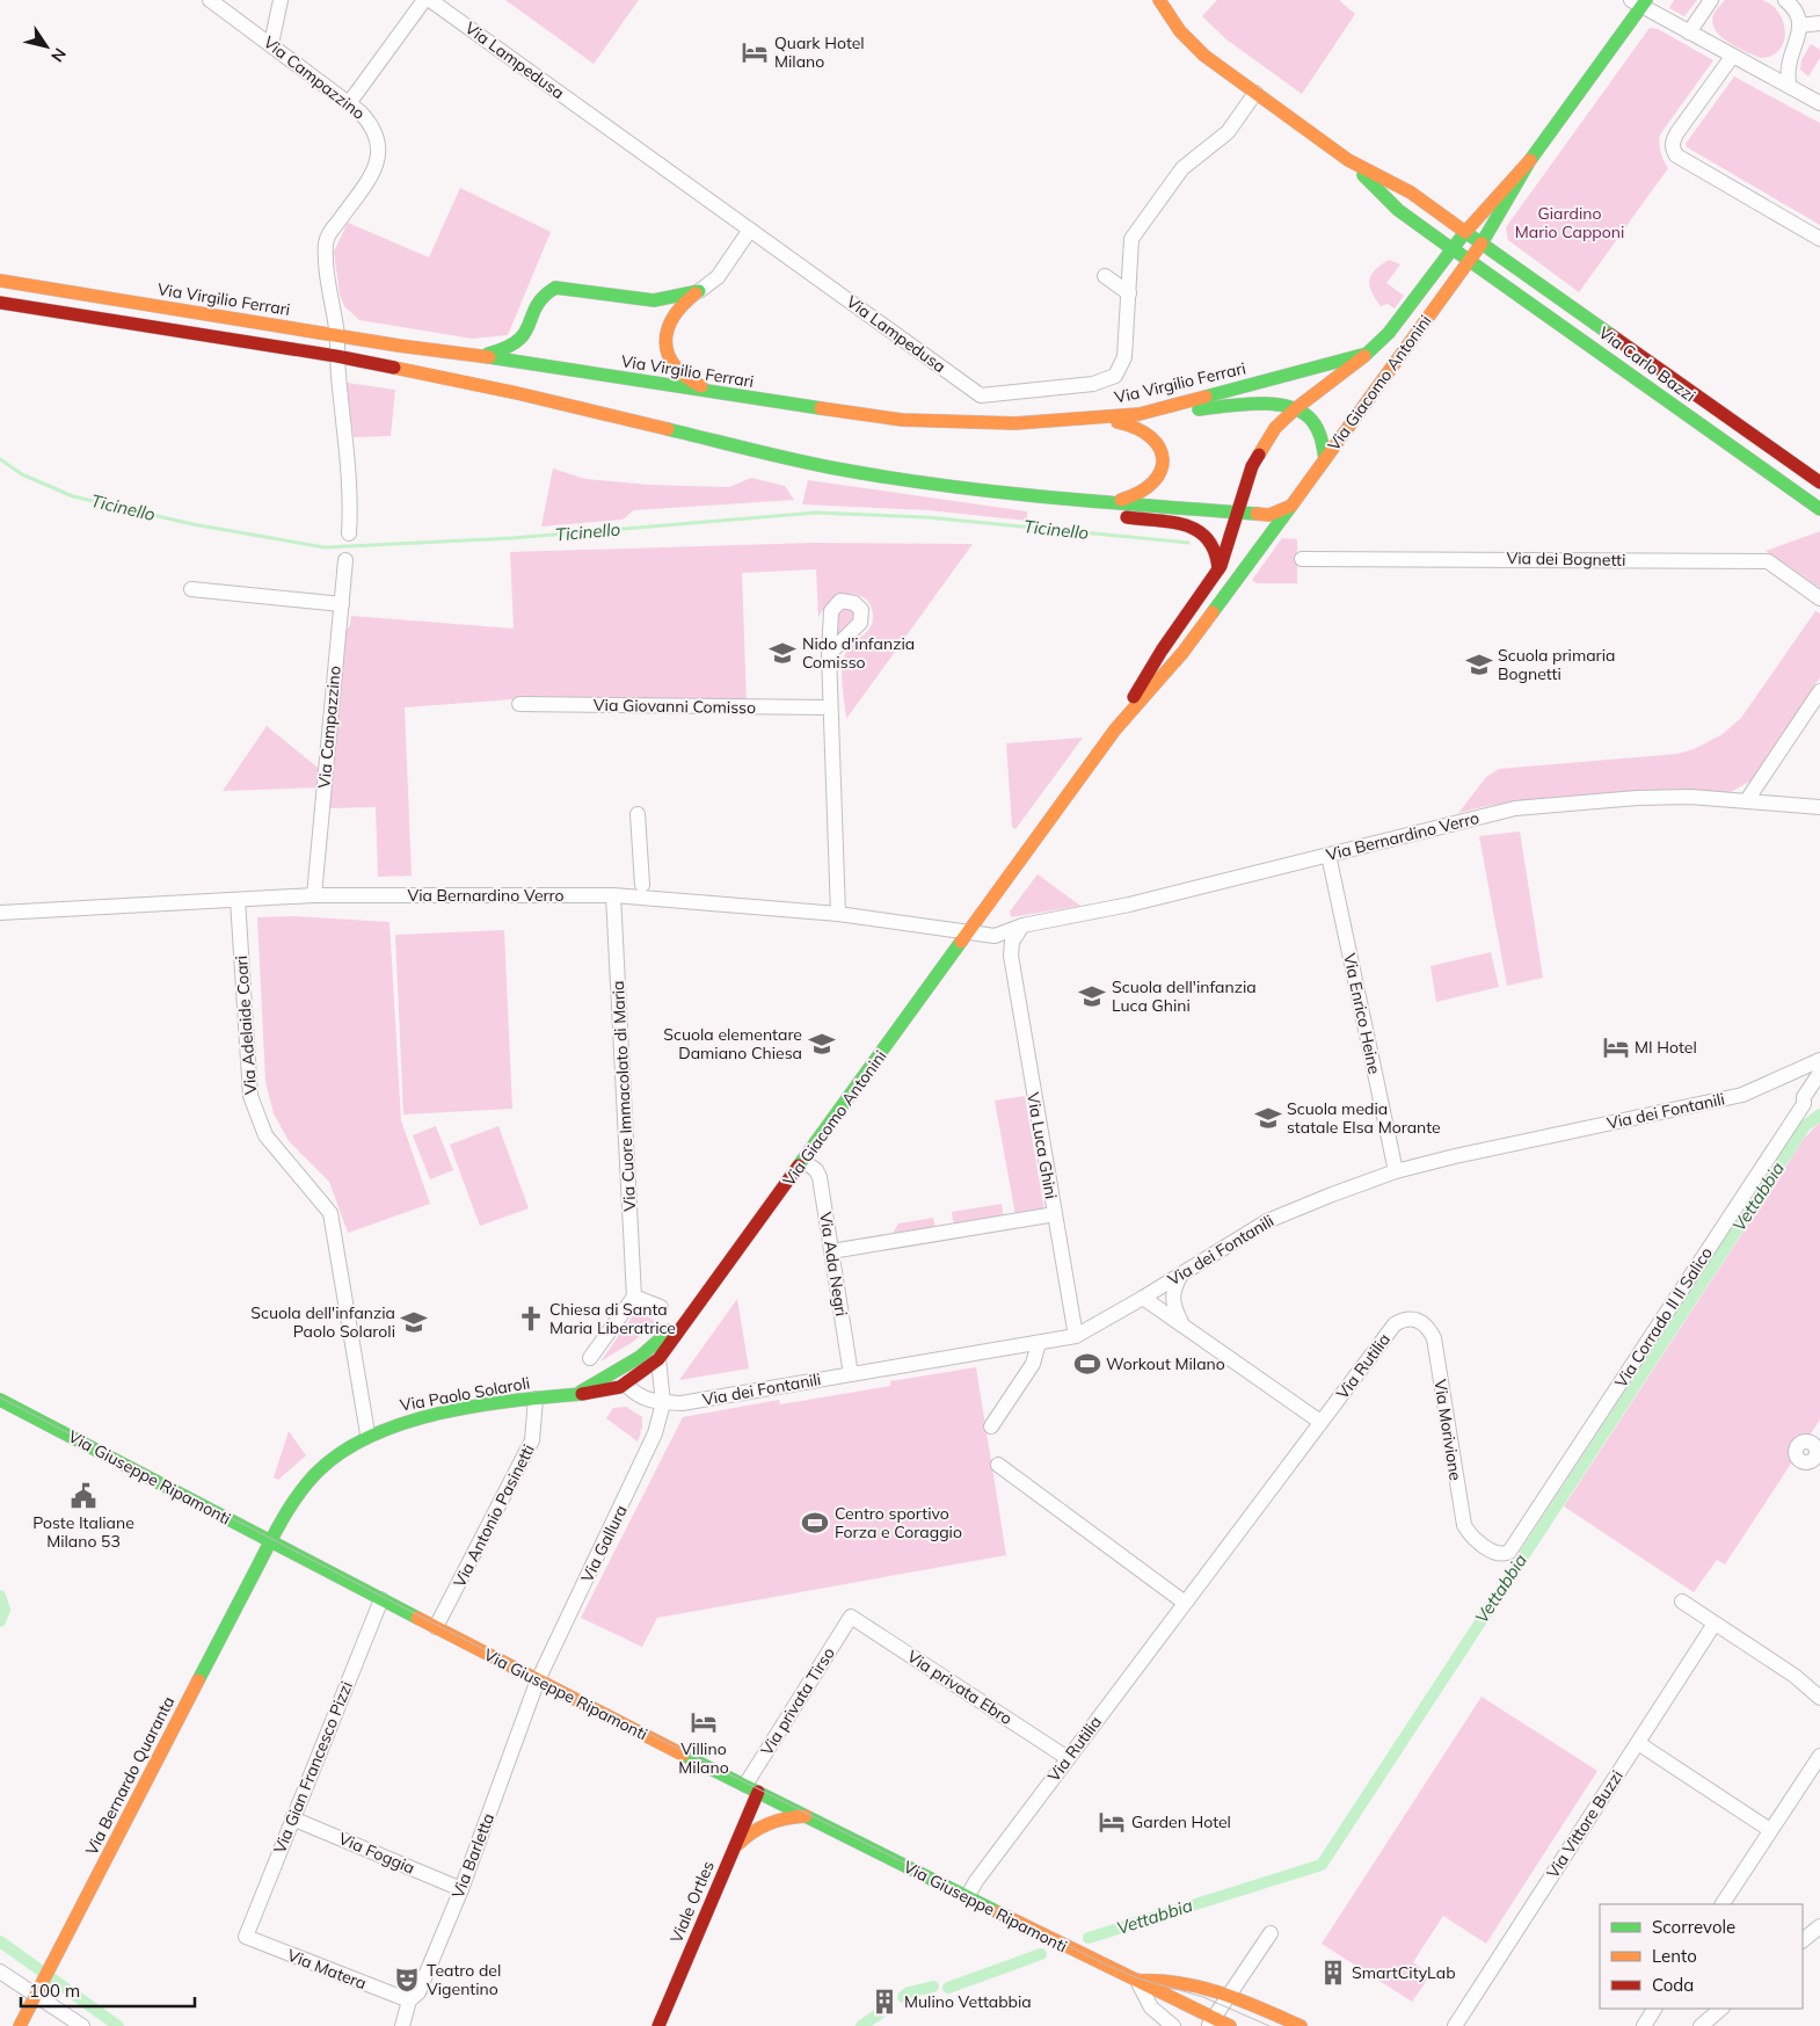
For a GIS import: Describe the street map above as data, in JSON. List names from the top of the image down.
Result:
{
  "streets": {
    "main road": [
      "Via Virgilio Ferrari",
      "Via Carlo Bazzi",
      "Via Giacomo Antonini",
      "Via Paolo Solaroli",
      "Via Giuseppe Ripamonti",
      "Via Bernardo Quaranta",
      "Viale Ortles"
    ],
    "street": [
      "Via Lampedusa",
      "Via Campazzino",
      "Via dei Bognetti",
      "Via Giovanni Comisso",
      "Via Bernardino Verro",
      "Via Enrico Heine",
      "Via Adelaide Coari",
      "Via Cuore Immacolato di Maria",
      "Via dei Fontanili",
      "Via Luca Ghini",
      "Via Ada Negri",
      "Via Corrado II Il Salico",
      "Via Rutilia",
      "Via Morivione",
      "Via Antonio Pasinetti",
      "Via Gallura",
      "Via privata Ebro",
      "Via privata Tirso",
      "Via Gian Francesco Pizzi",
      "Via Vittore Buzzi",
      "Via Foggia",
      "Via Barletta",
      "Via Matera"
    ]
  },
  "crossings": [
    ["Via Campazzino", "Via Virgilio Ferrari"],
    ["Via Campazzino", "Via Bernardino Verro"],
    ["Via Virgilio Ferrari", "Via Giacomo Antonini"],
    ["Via Carlo Bazzi", "Via Giacomo Antonini"],
    ["Via Giacomo Antonini", "Via Bernardino Verro"],
    ["Via Giacomo Antonini", "Via Ada Negri"],
    ["Via Bernardino Verro", "Via Enrico Heine"],
    ["Via Bernardino Verro", "Via Adelaide Coari"],
    ["Via Bernardino Verro", "Via Cuore Immacolato di Maria"],
    ["Via Enrico Heine", "Via dei Fontanili"],
    ["Via Adelaide Coari", "Via Paolo Solaroli"],
    ["Via dei Fontanili", "Via Luca Ghini"],
    ["Via dei Fontanili", "Via Ada Negri"],
    ["Via dei Fontanili", "Via Gallura"],
    ["Via Corrado II Il Salico", "Via Morivione"],
    ["Via Rutilia", "Via Morivione"],
    ["Via Rutilia", "Via Giuseppe Ripamonti"],
    ["Via Rutilia", "Via privata Ebro"],
    ["Via Paolo Solaroli", "Via Giuseppe Ripamonti"],
    ["Via Paolo Solaroli", "Via Antonio Pasinetti"],
    ["Via Paolo Solaroli", "Via Bernardo Quaranta"],
    ["Via Giuseppe Ripamonti", "Via Antonio Pasinetti"],
    ["Via Giuseppe Ripamonti", "Via Gallura"],
    ["Via Giuseppe Ripamonti", "Via privata Tirso"],
    ["Via Giuseppe Ripamonti", "Via Gian Francesco Pizzi"],
    ["Via Giuseppe Ripamonti", "Via Bernardo Quaranta"],
    ["Via Giuseppe Ripamonti", "Via Barletta"],
    ["Via Giuseppe Ripamonti", "Viale Ortles"],
    ["Via Gallura", "Via Barletta"],
    ["Via privata Ebro", "Via privata Tirso"],
    ["Via privata Tirso", "Viale Ortles"],
    ["Via Gian Francesco Pizzi", "Via Foggia"],
    ["Via Gian Francesco Pizzi", "Via Matera"],
    ["Via Foggia", "Via Barletta"],
    ["Via Barletta", "Via Matera"]
  ],
  "water": ["Ticinello", "Vettabbia"],
  "parks": ["Giardino Mario Capponi"],
  "places": {
    "hotel": [
      "Quark Hotel Milano",
      "MI Hotel",
      "Villino Milano",
      "Garden Hotel"
    ],
    "school or university": [
      "Nido d'infanzia Comisso",
      "Scuola primaria Bognetti",
      "Scuola dell'infanzia Luca Ghini",
      "Scuola elementare Damiano Chiesa",
      "Scuola media statale Elsa Morante",
      "Scuola dell'infanzia Paolo Solaroli"
    ],
    "church": ["Chiesa di Santa Maria Liberatrice"],
    "sports": ["Workout Milano", "Centro sportivo Forza e Coraggio"],
    "public building": ["Poste Italiane Milano 53"],
    "building": ["SmartCityLab", "Mulino Vettabbia"],
    "theatre": ["Teatro del Vigentino"]
  },
  "legend": ["Scorrevole", "Lento", "Coda"],
  "scale_bar": "100 m",
  "north": "bottom right"
}
